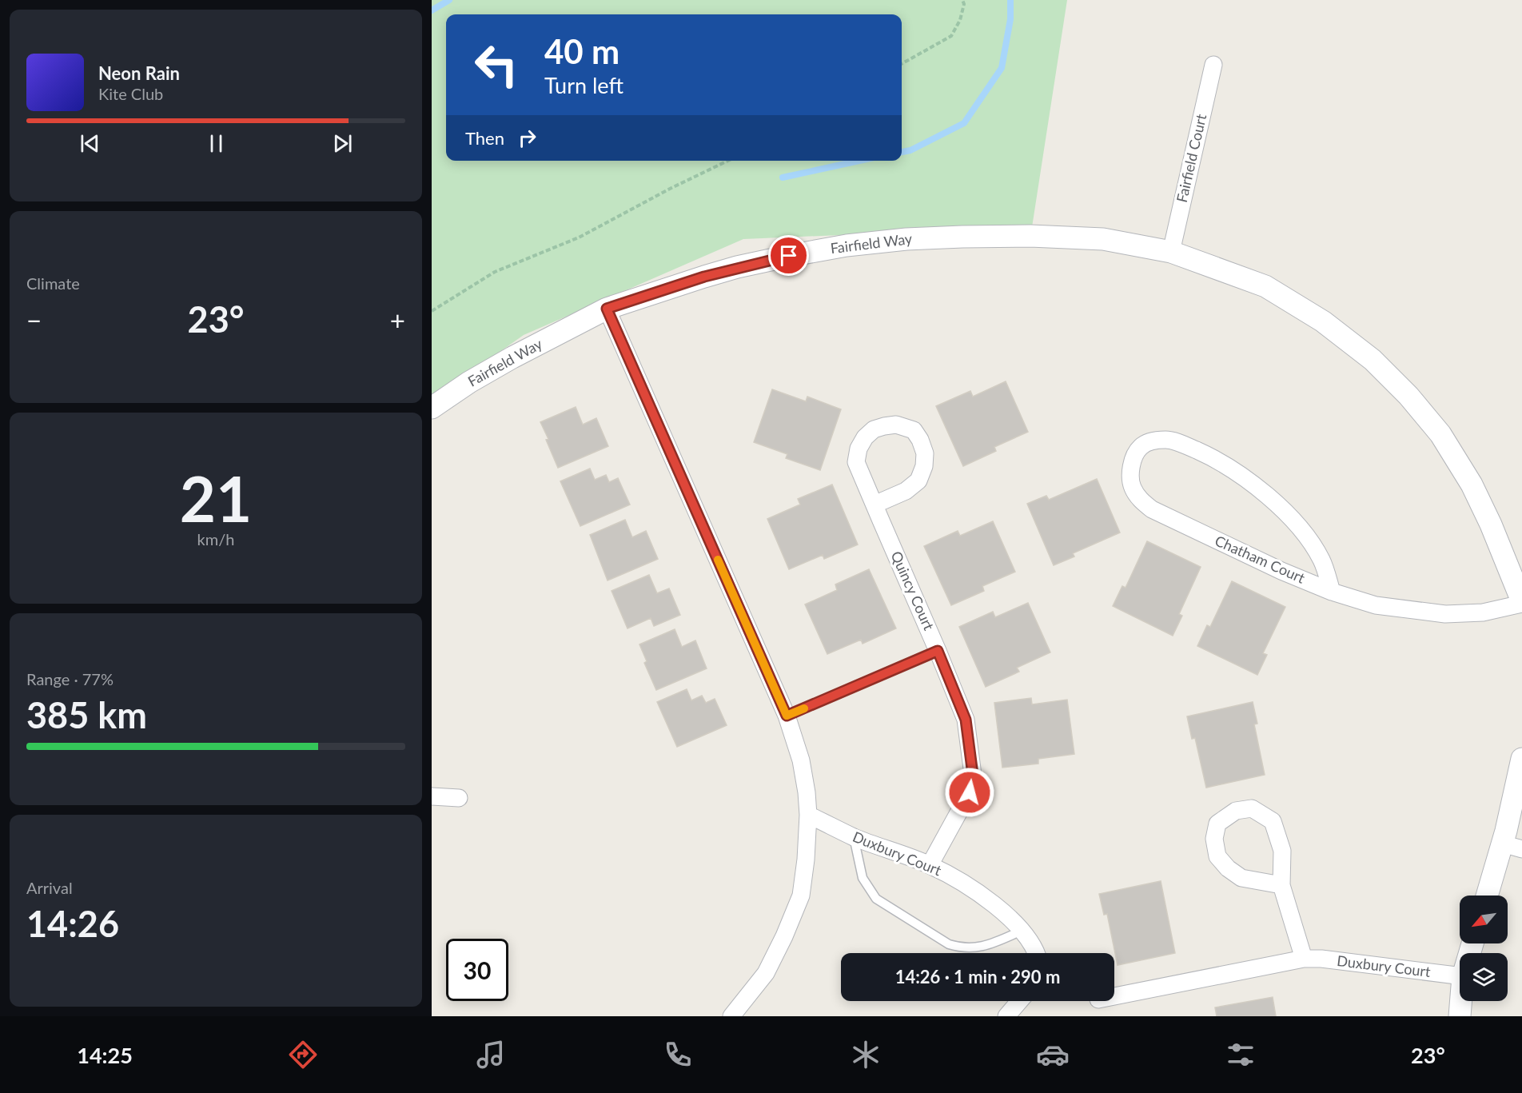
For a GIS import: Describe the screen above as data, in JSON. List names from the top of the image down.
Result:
{
  "streets": {
    "street": [
      "Fairfield Court",
      "Fairfield Way",
      "Chatham Court",
      "Quincy Court",
      "Duxbury Court"
    ]
  },
  "crossings": [
    ["Fairfield Court", "Fairfield Way"],
    ["Fairfield Way", "Chatham Court"],
    ["Quincy Court", "Duxbury Court"]
  ],
  "north": "bottom left",
  "page": {
    "turn": ["40 m", "Turn left"],
    "song": ["Neon Rain", "Kite Club"],
    "then": "Then",
    "tile": [
      "Climate",
      ["21", "km/h"],
      ["Range · 77%", "385 km"],
      ["Arrival", "14:26"]
    ],
    "heat": ["−", "23°", "+"],
    "limit": "30",
    "trip": "14:26 · 1 min · 290 m",
    "tabs": ["14:25", "23°"]
  }
}
